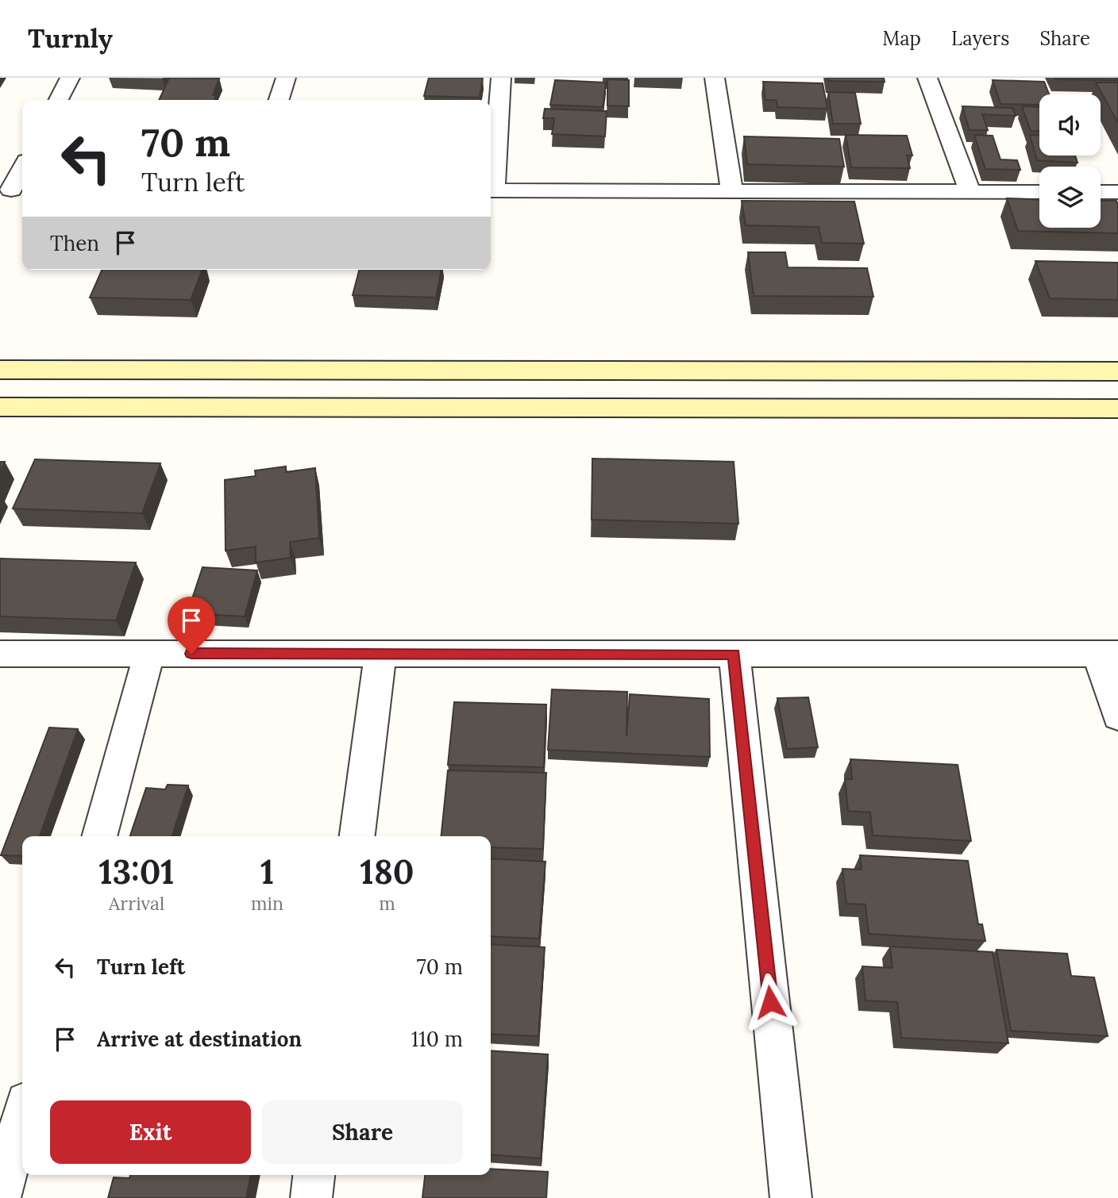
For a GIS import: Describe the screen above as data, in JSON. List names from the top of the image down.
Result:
{
  "page": {
    "header": "Turnly",
    "nav": ["Map", "Layers", "Share"],
    "turn": ["70 m", "Turn left"],
    "then": "Then",
    "eta": [
      "13:01",
      "Arrival",
      "1",
      "min",
      "180",
      "m"
    ],
    "list": [
      {
        "name": "Turn left",
        "value": "70 m"
      },
      {
        "name": "Arrive at destination",
        "value": "110 m"
      }
    ],
    "buttons": ["Exit", "Share"]
  }
}
